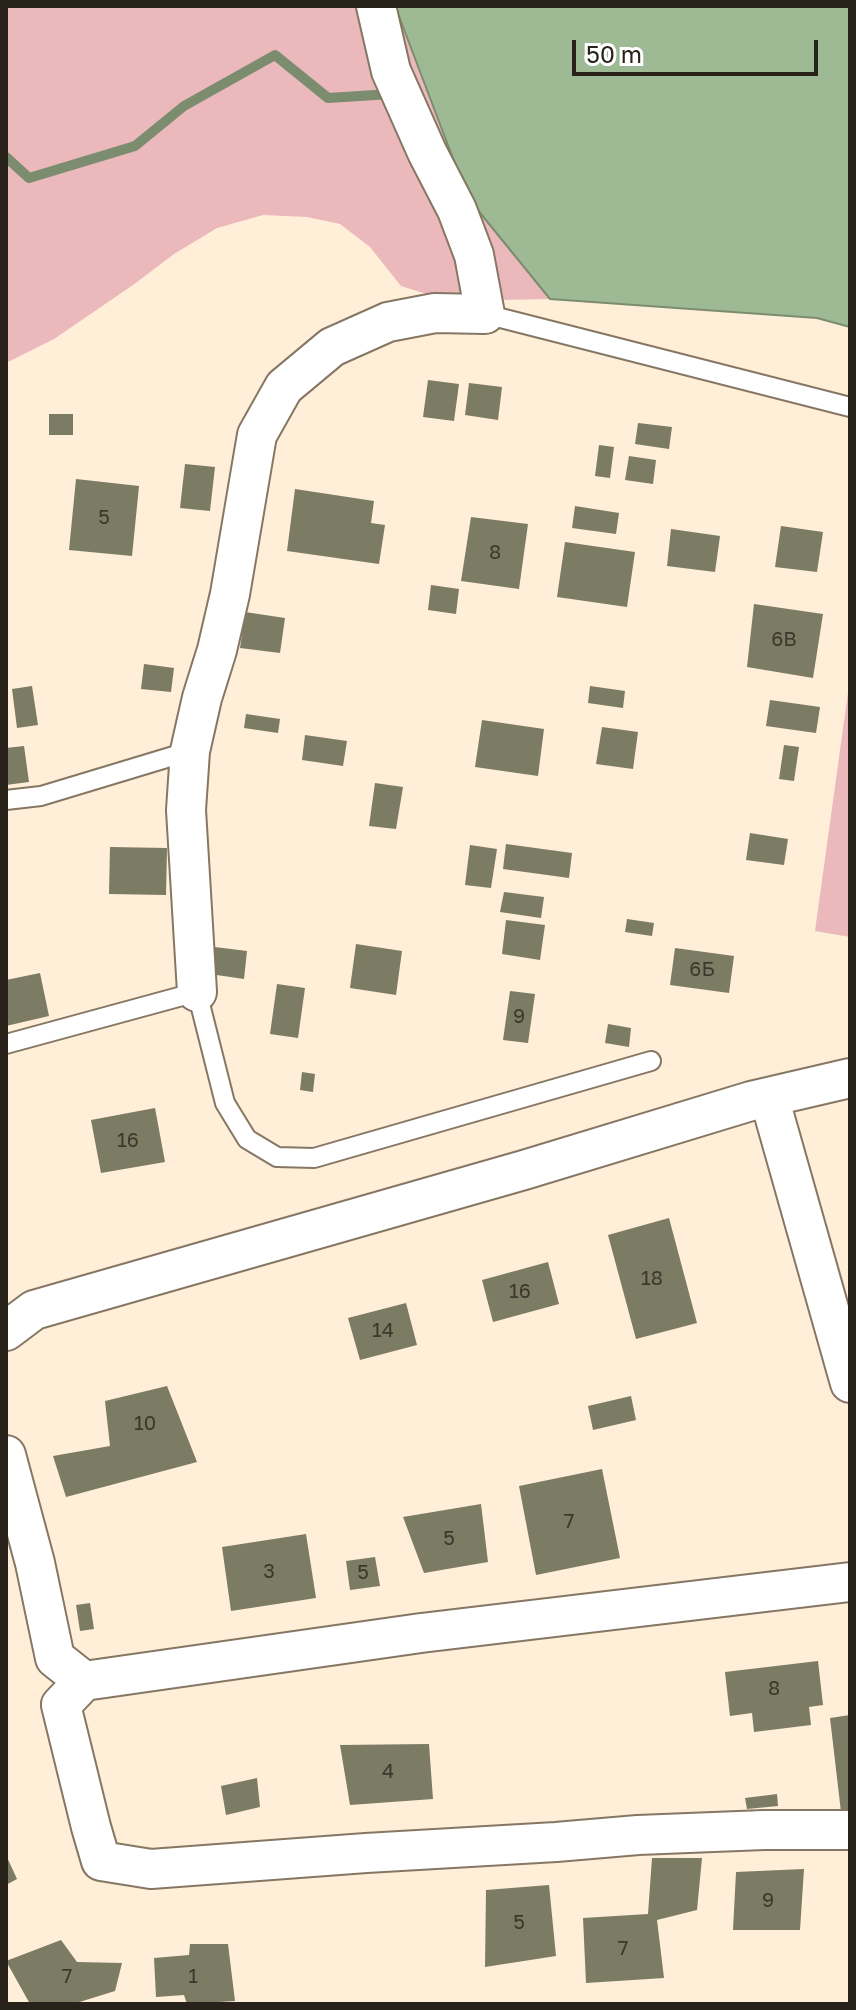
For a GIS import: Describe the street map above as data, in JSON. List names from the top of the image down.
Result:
{
  "house_numbers": [
    "5",
    "8",
    "6В",
    "6Б",
    "9",
    "16",
    "18",
    "16",
    "14",
    "10",
    "7",
    "5",
    "3",
    "5",
    "8",
    "4",
    "9",
    "5",
    "7",
    "7",
    "1"
  ],
  "scale_bar": "50 m"
}
